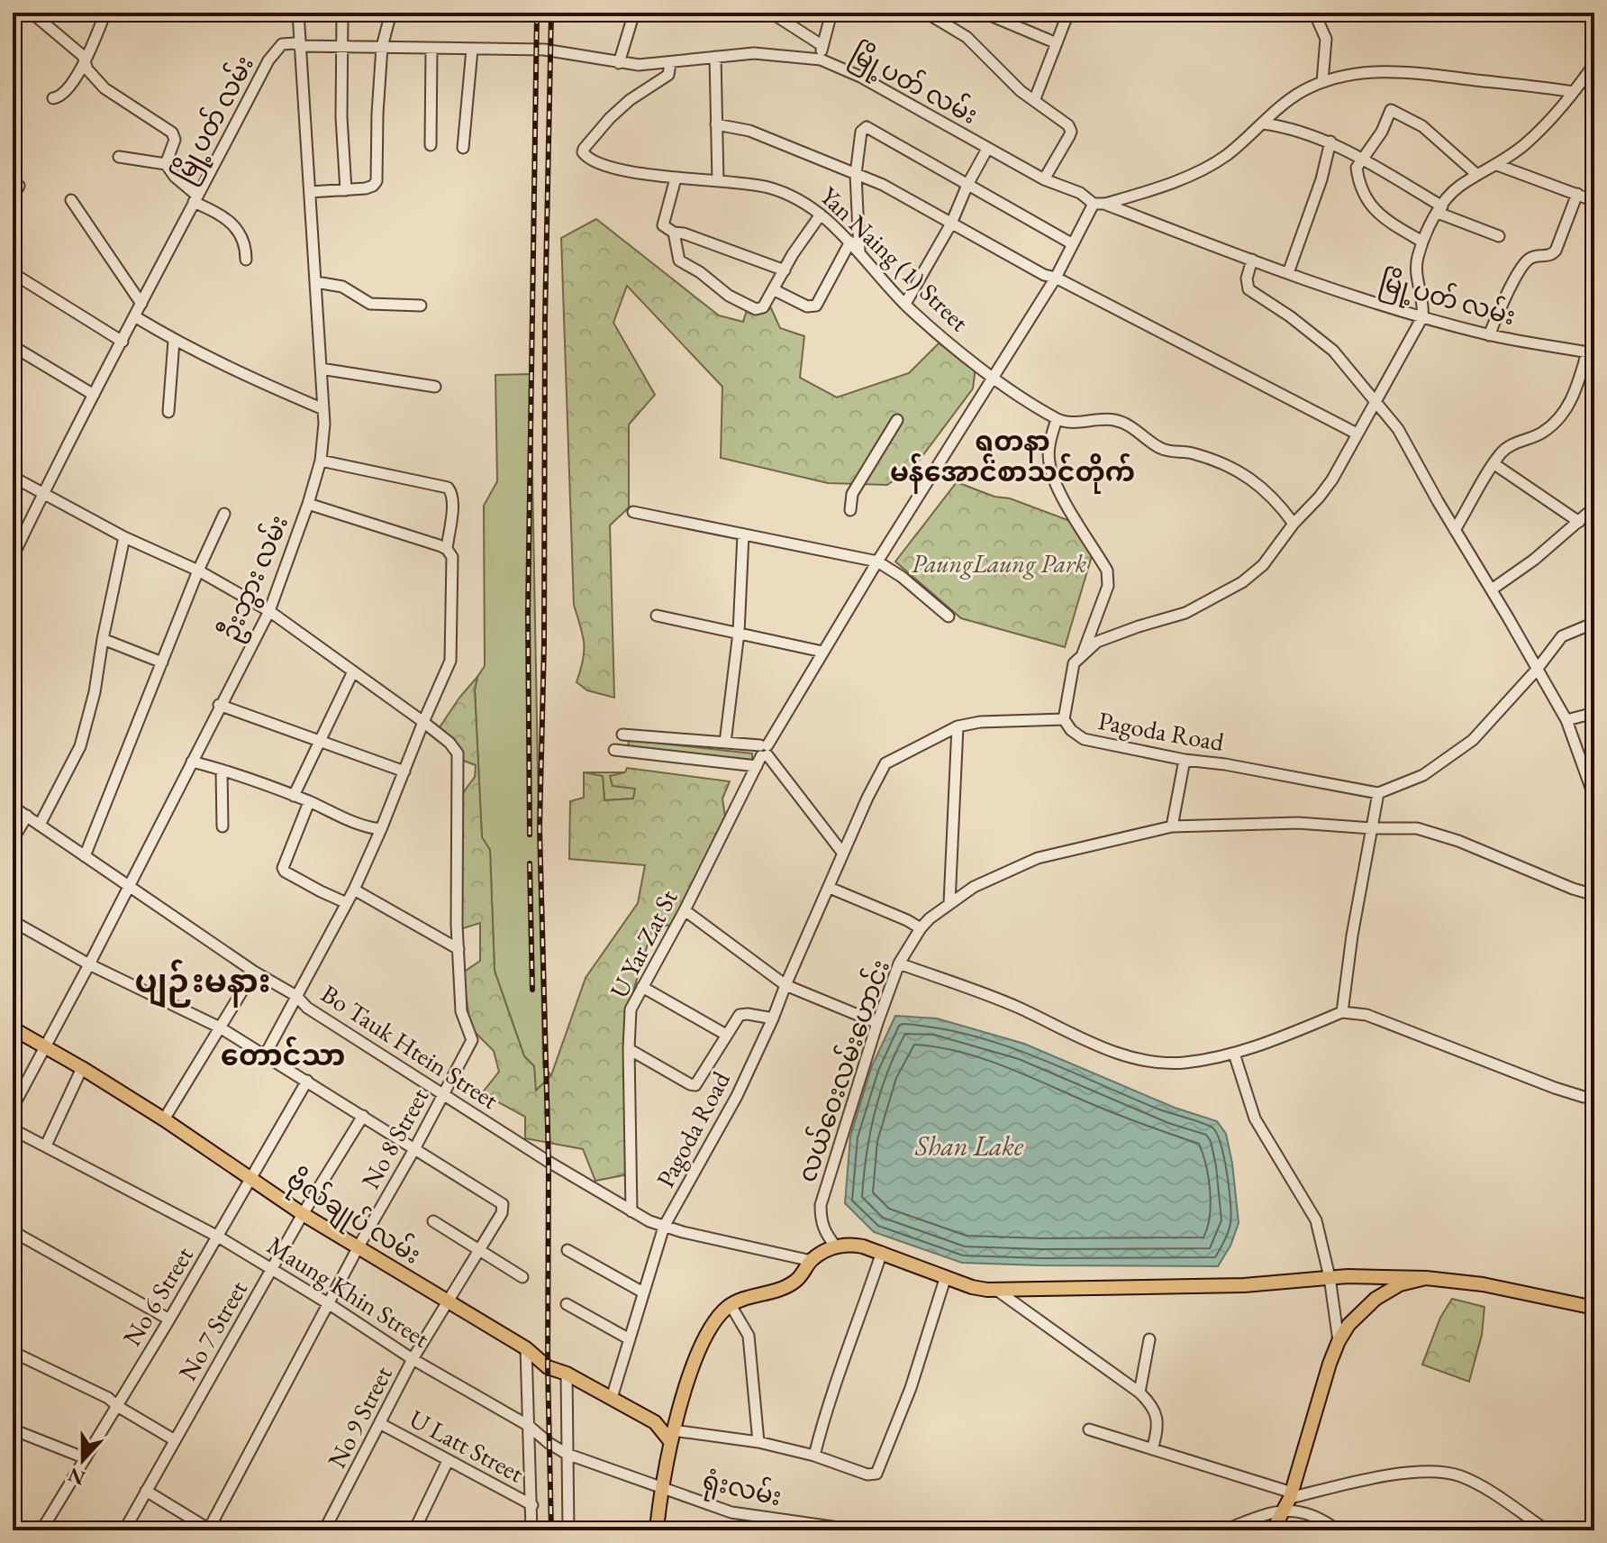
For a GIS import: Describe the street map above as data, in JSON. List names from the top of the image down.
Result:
{
  "streets": {
    "main road": ["ဗိုလ်ချုပ် လမ်း"],
    "street": [
      "မြို့ပတ် လမ်း",
      "Yan Naing (1) Street",
      "ဦးဘွား လမ်း",
      "Pagoda Road",
      "U Yar Zat St",
      "Bo Tauk Htein Street",
      "လယ်ဝေးလမ်းဟောင်း",
      "No 8 Street",
      "Maung Khin Street",
      "No 6 Street",
      "No 7 Street",
      "No 9 Street",
      "U Latt Street",
      "ရုံးလမ်း"
    ]
  },
  "crossings": [
    ["မြို့ပတ် လမ်း", "Yan Naing (1) Street"],
    ["မြို့ပတ် လမ်း", "ဦးဘွား လမ်း"],
    ["မြို့ပတ် လမ်း", "U Yar Zat St"],
    ["မြို့ပတ် လမ်း", "No 8 Street"],
    ["Yan Naing (1) Street", "U Yar Zat St"],
    ["ဦးဘွား လမ်း", "Bo Tauk Htein Street"],
    ["ဦးဘွား လမ်း", "No 8 Street"],
    ["ဦးဘွား လမ်း", "ဗိုလ်ချုပ် လမ်း"],
    ["Pagoda Road", "Bo Tauk Htein Street"],
    ["Pagoda Road", "ဗိုလ်ချုပ် လမ်း"],
    ["U Yar Zat St", "Bo Tauk Htein Street"],
    ["Bo Tauk Htein Street", "No 8 Street"],
    ["No 8 Street", "ဗိုလ်ချုပ် လမ်း"],
    ["No 8 Street", "Maung Khin Street"],
    ["No 8 Street", "No 9 Street"],
    ["ဗိုလ်ချုပ် လမ်း", "No 6 Street"],
    ["ဗိုလ်ချုပ် လမ်း", "No 7 Street"],
    ["ဗိုလ်ချုပ် လမ်း", "No 9 Street"],
    ["Maung Khin Street", "No 6 Street"],
    ["Maung Khin Street", "No 7 Street"],
    ["Maung Khin Street", "No 9 Street"],
    ["Maung Khin Street", "ရုံးလမ်း"],
    ["No 9 Street", "U Latt Street"]
  ],
  "districts": ["ရတနာ မန်အောင်စာသင်တိုက်", "ပျဉ်းမနား", "တောင်သာ"],
  "water": ["Shan Lake"],
  "parks": ["PaungLaung Park"],
  "north": "bottom"
}
